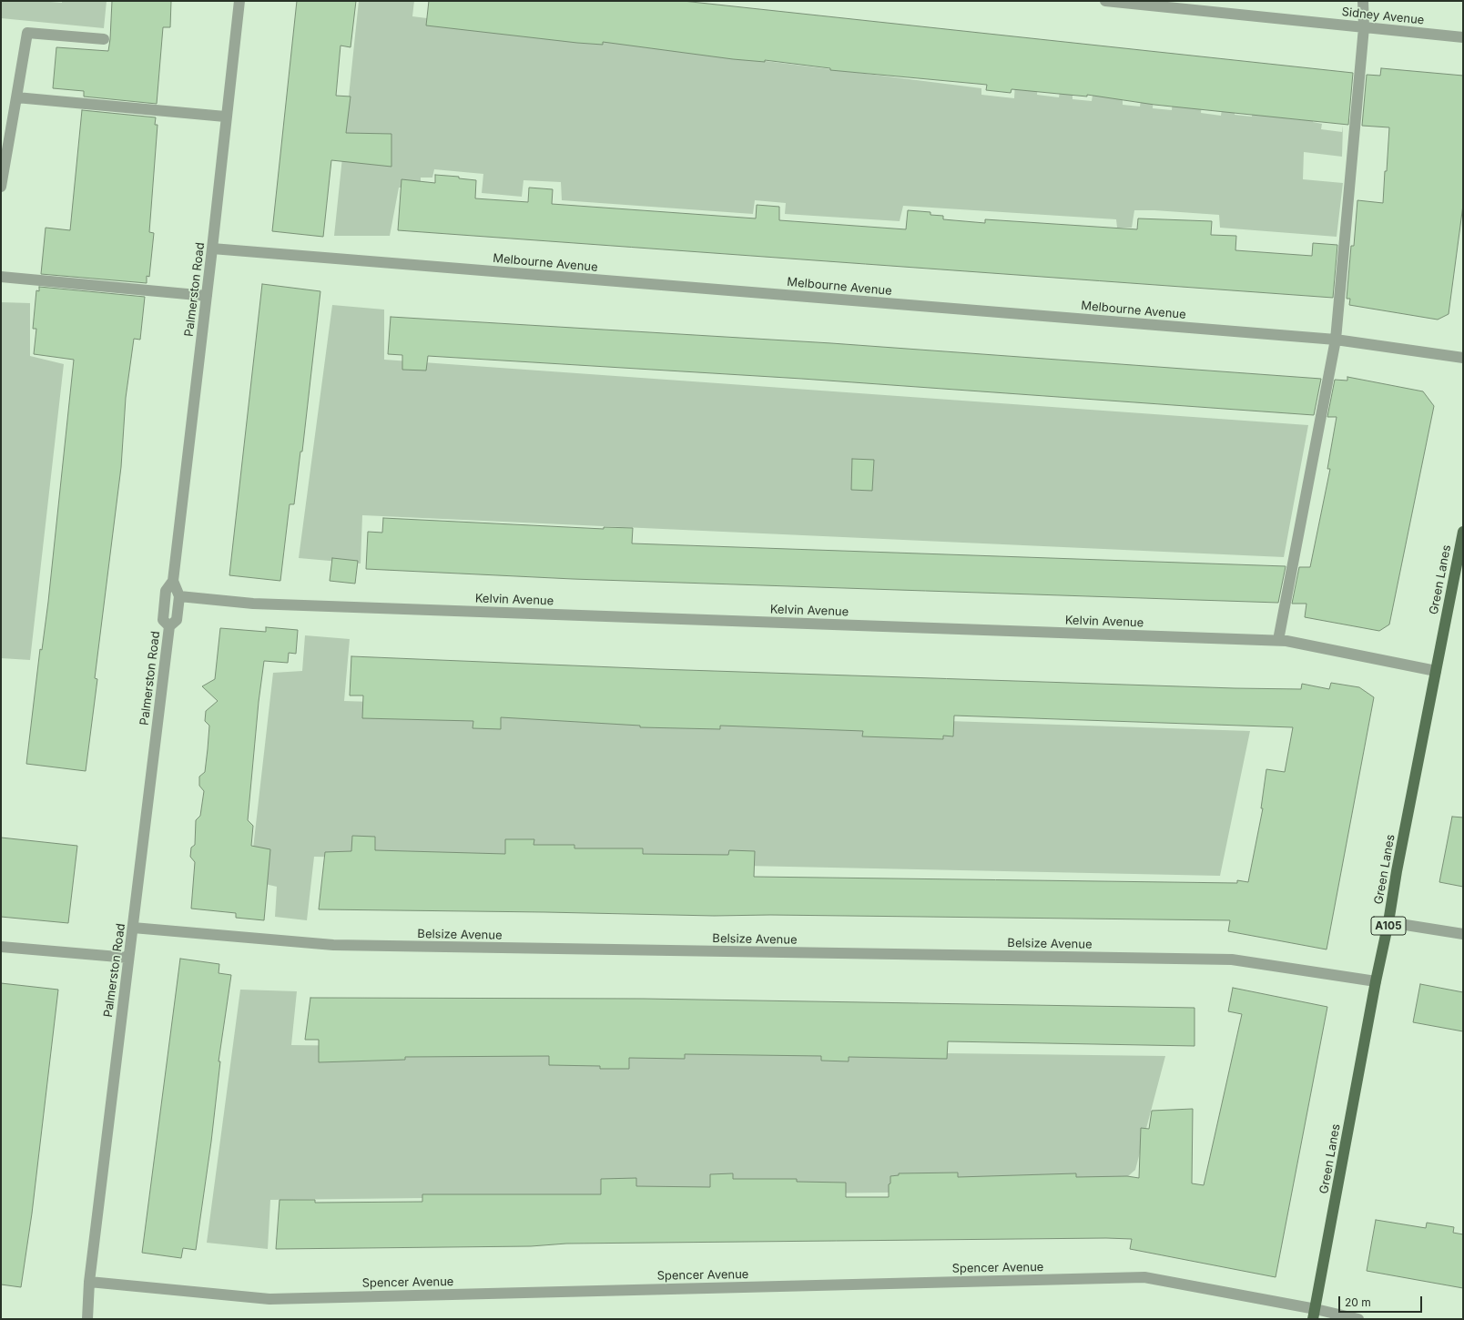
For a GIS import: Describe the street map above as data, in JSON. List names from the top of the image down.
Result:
{
  "streets": {
    "main road": ["Green Lanes", "A105"],
    "street": [
      "Sidney Avenue",
      "Melbourne Avenue",
      "Palmerston Road",
      "Kelvin Avenue",
      "Belsize Avenue",
      "Spencer Avenue"
    ]
  },
  "crossings": [
    ["Melbourne Avenue", "Palmerston Road"],
    ["Palmerston Road", "Kelvin Avenue"],
    ["Palmerston Road", "Belsize Avenue"],
    ["Palmerston Road", "Spencer Avenue"],
    ["Green Lanes", "Kelvin Avenue"],
    ["Green Lanes", "Belsize Avenue"],
    ["Green Lanes", "Spencer Avenue"]
  ],
  "scale_bar": "20 m"
}
